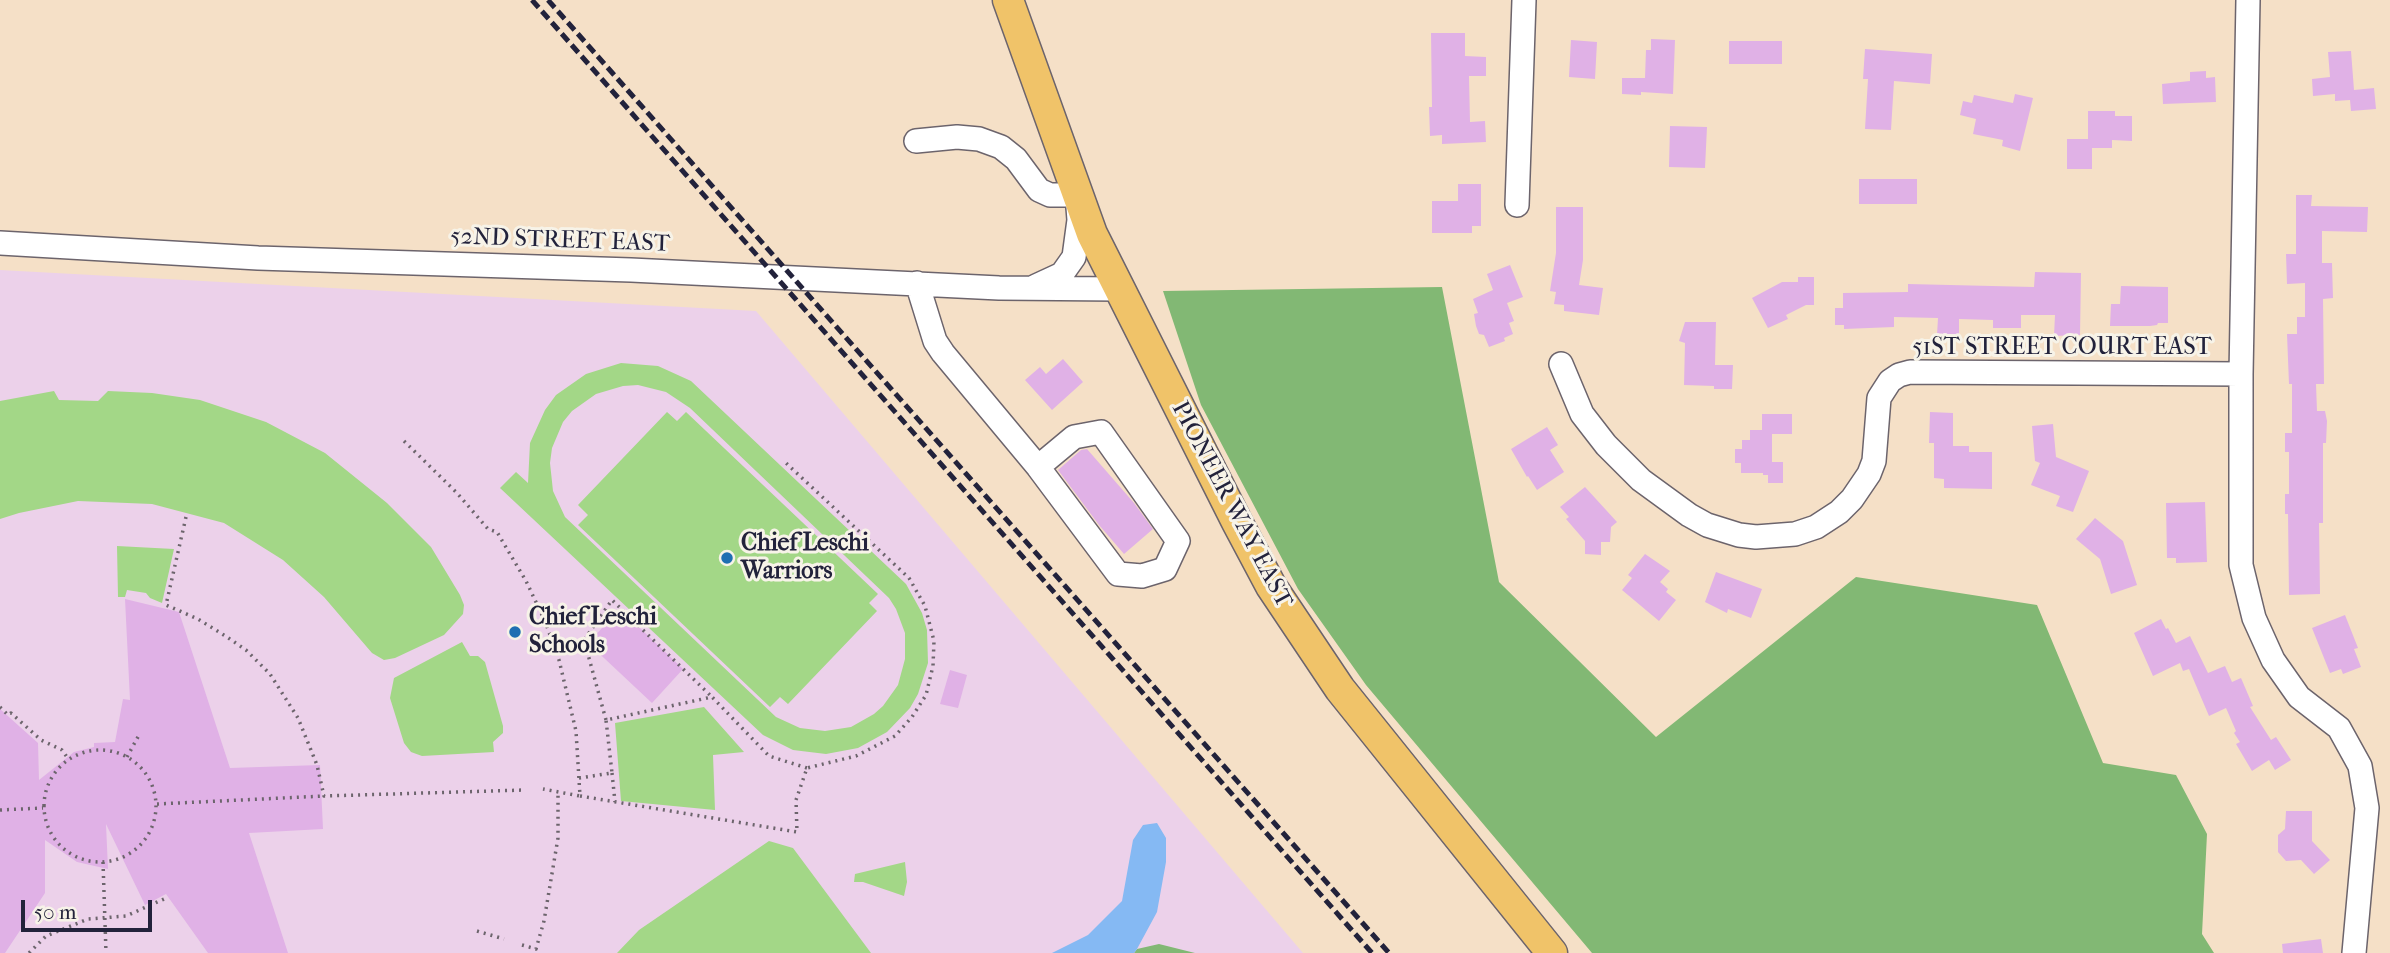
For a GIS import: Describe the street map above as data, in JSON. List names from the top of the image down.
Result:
{
  "streets": {
    "main road": ["PIONEER WAY EAST"],
    "street": ["52ND STREET EAST", "51ST STREET COURT EAST"]
  },
  "crossings": [
    ["52ND STREET EAST", "PIONEER WAY EAST"]
  ],
  "places": ["Chief Leschi Warriors", "Chief Leschi Schools"],
  "scale_bar": "50 m"
}
